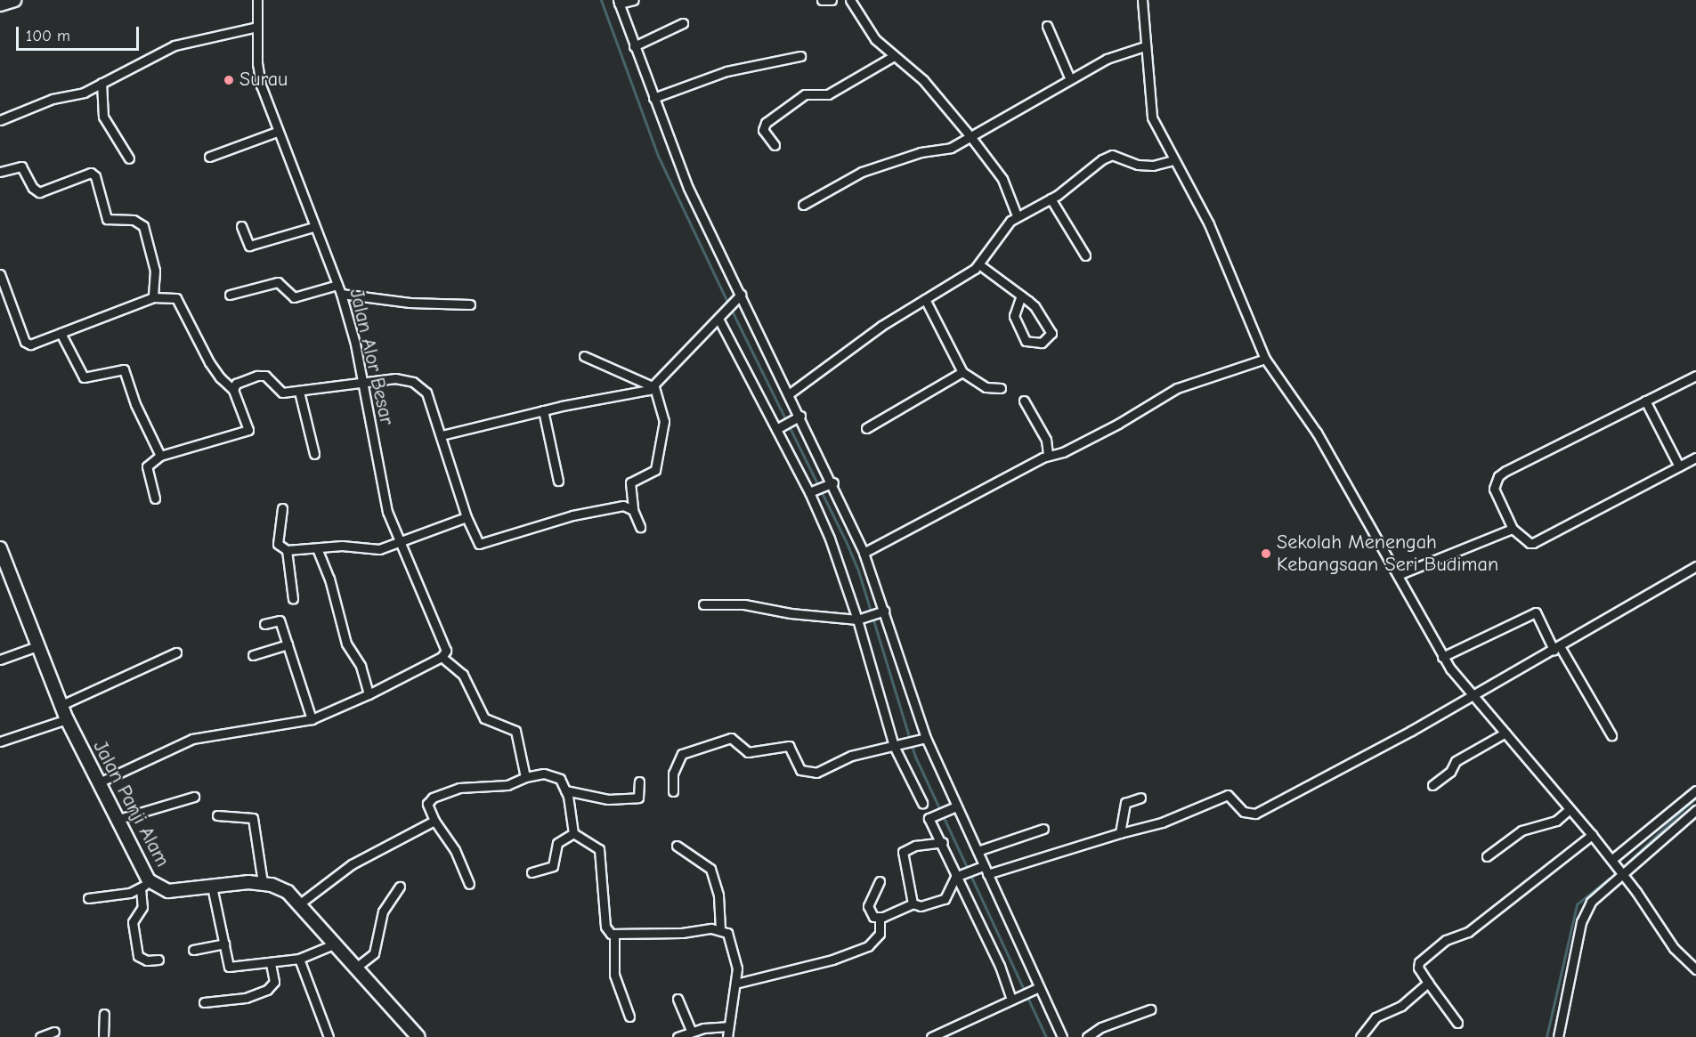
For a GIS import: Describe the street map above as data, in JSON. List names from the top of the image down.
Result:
{
  "streets": {
    "main road": ["Jalan Panji Alam"],
    "street": ["Jalan Alor Besar"]
  },
  "places": ["Surau", "Sekolah Menengah Kebangsaan Seri Budiman"],
  "scale_bar": "100 m"
}
